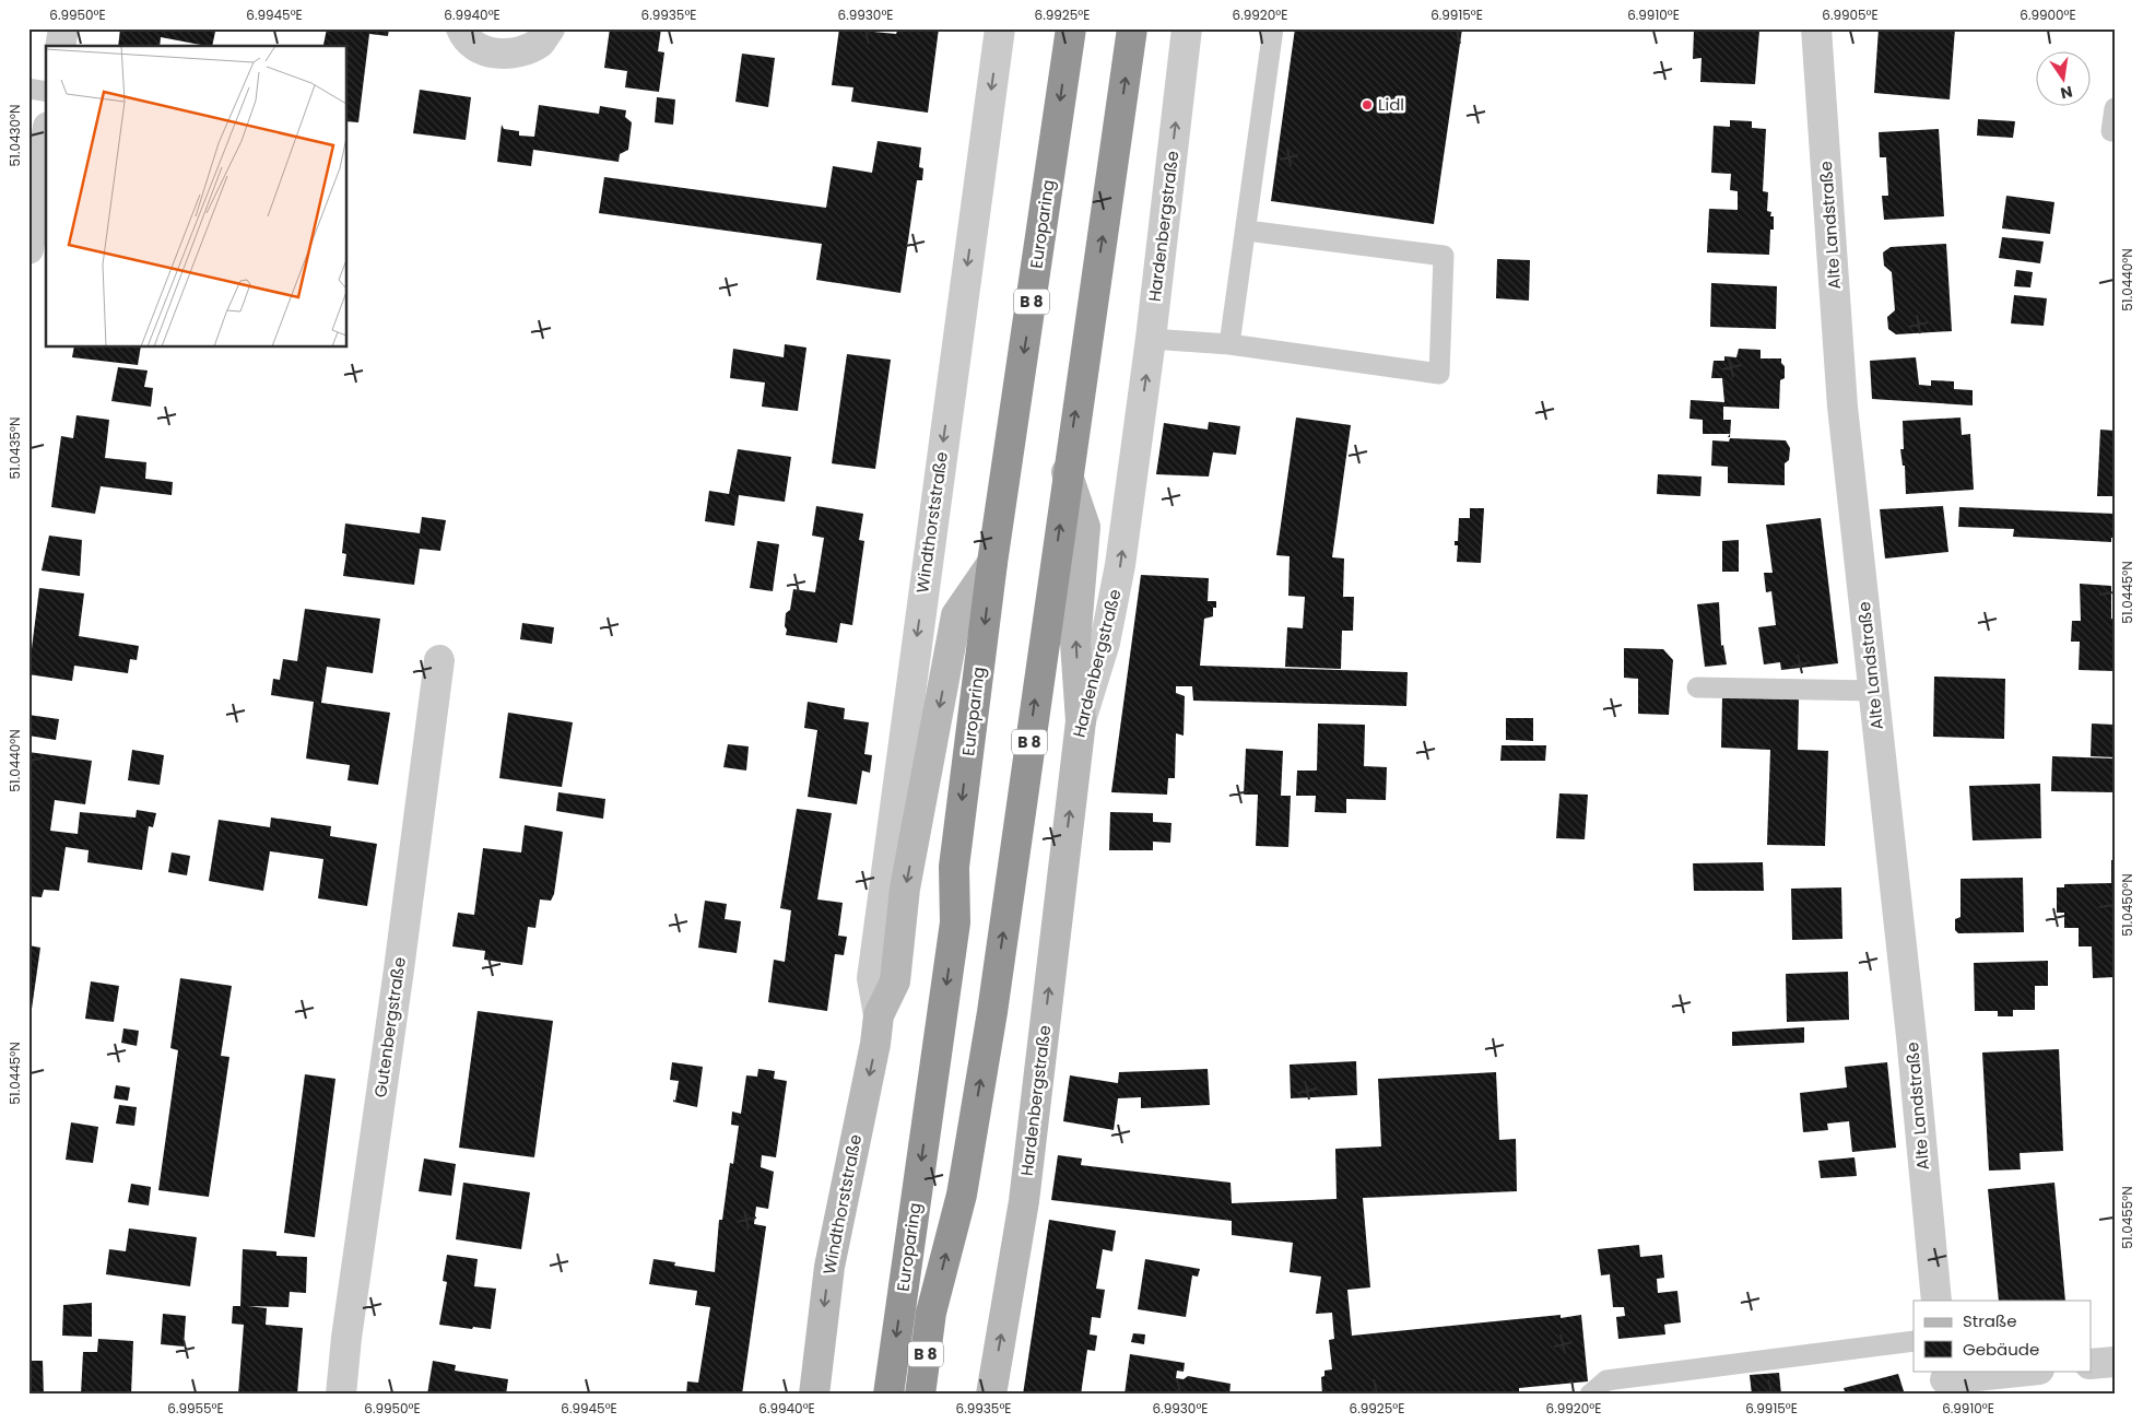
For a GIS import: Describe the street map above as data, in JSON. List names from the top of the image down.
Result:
{
  "streets": {
    "highway": ["Europaring", "B 8"],
    "main road": ["Hardenbergstraße", "Windthorststraße"],
    "street": ["Alte Landstraße", "Gutenbergstraße"]
  },
  "crossings": [
    ["Europaring", "Hardenbergstraße"],
    ["Europaring", "Windthorststraße"]
  ],
  "one_way": ["Hardenbergstraße", "Windthorststraße"],
  "places": ["Lidl"],
  "legend": ["Straße", "Gebäude"],
  "north": "bottom",
  "coordinates": [
    "6.9950°E",
    "6.9945°E",
    "6.9940°E",
    "6.9935°E",
    "6.9930°E",
    "6.9925°E",
    "6.9920°E",
    "6.9915°E",
    "6.9910°E",
    "6.9905°E",
    "6.9900°E",
    "51.0430°N",
    "51.0440°N",
    "51.0435°N",
    "51.0445°N",
    "51.0450°N",
    "51.0455°N",
    "6.9955°E"
  ]
}
